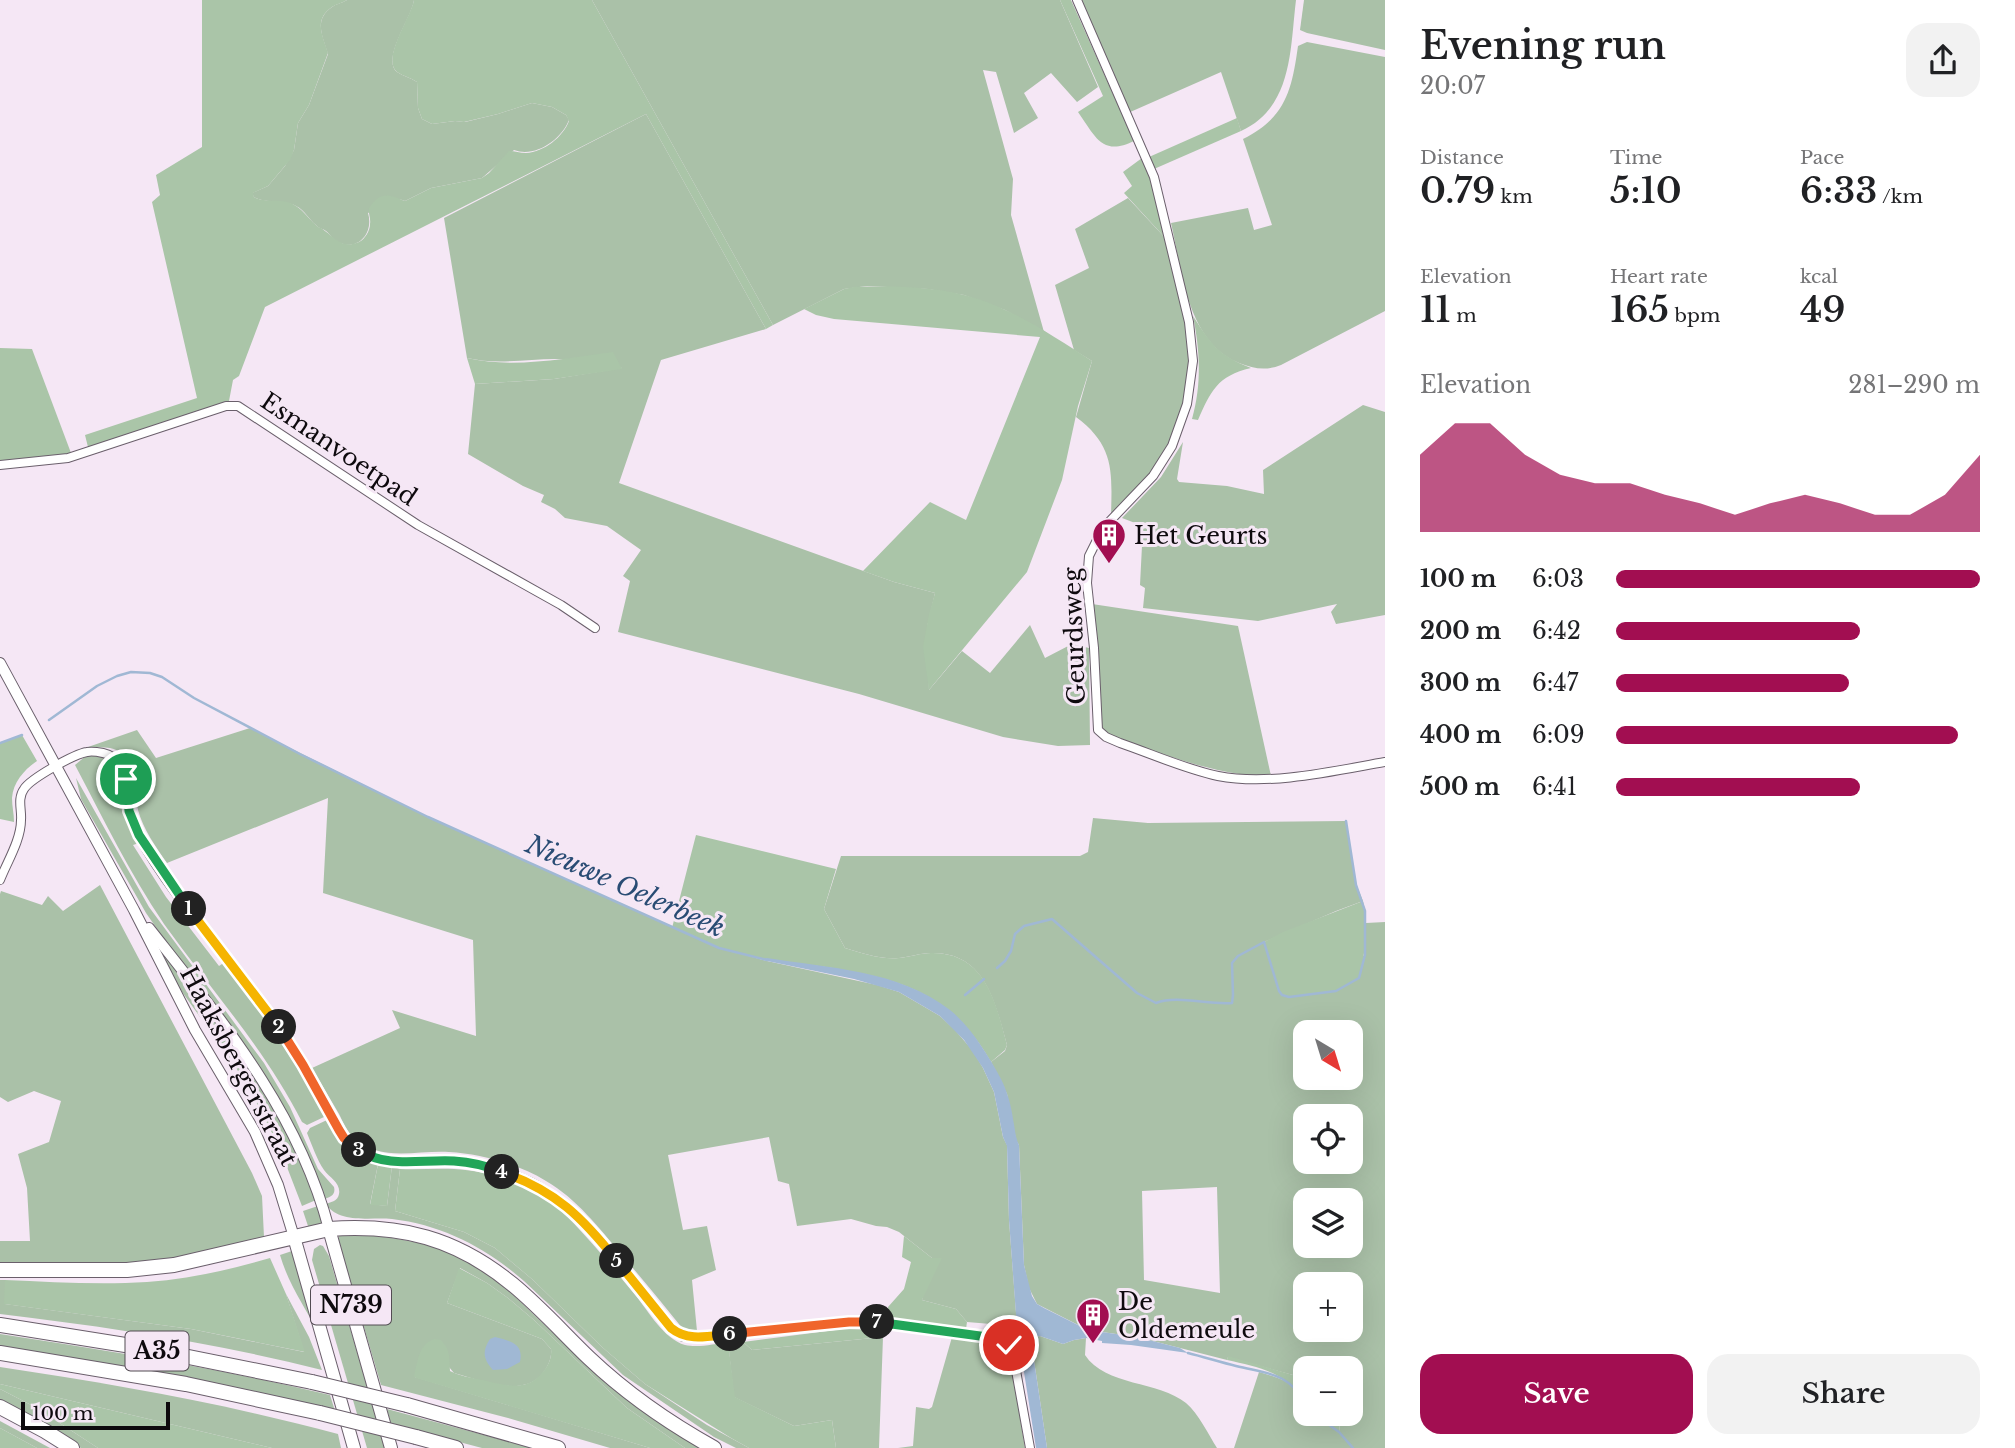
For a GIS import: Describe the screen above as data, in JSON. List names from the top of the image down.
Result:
{
  "streets": {
    "highway": ["A35"],
    "main road": ["Haaksbergerstraat", "N739"],
    "street": ["Esmanvoetpad", "Geurdsweg"]
  },
  "water": ["Nieuwe Oelerbeek"],
  "places": {
    "building": ["Het Geurts", "De Oldemeule"]
  },
  "scale_bar": "100 m",
  "north": "bottom right",
  "page": {
    "heading": ["Evening run", "20:07"],
    "stats": [
      ["Distance", "0.79 km"],
      ["Time", "5:10"],
      ["Pace", "6:33 /km"],
      ["Elevation", "11 m"],
      ["Heart rate", "165 bpm"],
      ["kcal", "49"]
    ],
    "chart": ["Elevation", "281–290 m"],
    "list": [
      {
        "name": "100 m",
        "note": "6:03"
      },
      {
        "name": "200 m",
        "note": "6:42"
      },
      {
        "name": "300 m",
        "note": "6:47"
      },
      {
        "name": "400 m",
        "note": "6:09"
      },
      {
        "name": "500 m",
        "note": "6:41"
      }
    ],
    "pins": [
      "1",
      "2",
      "3",
      "4",
      "5",
      "7",
      "6"
    ],
    "map_buttons": ["+", "−"],
    "buttons": ["Save", "Share"],
    "scale": "100 m"
  }
}
